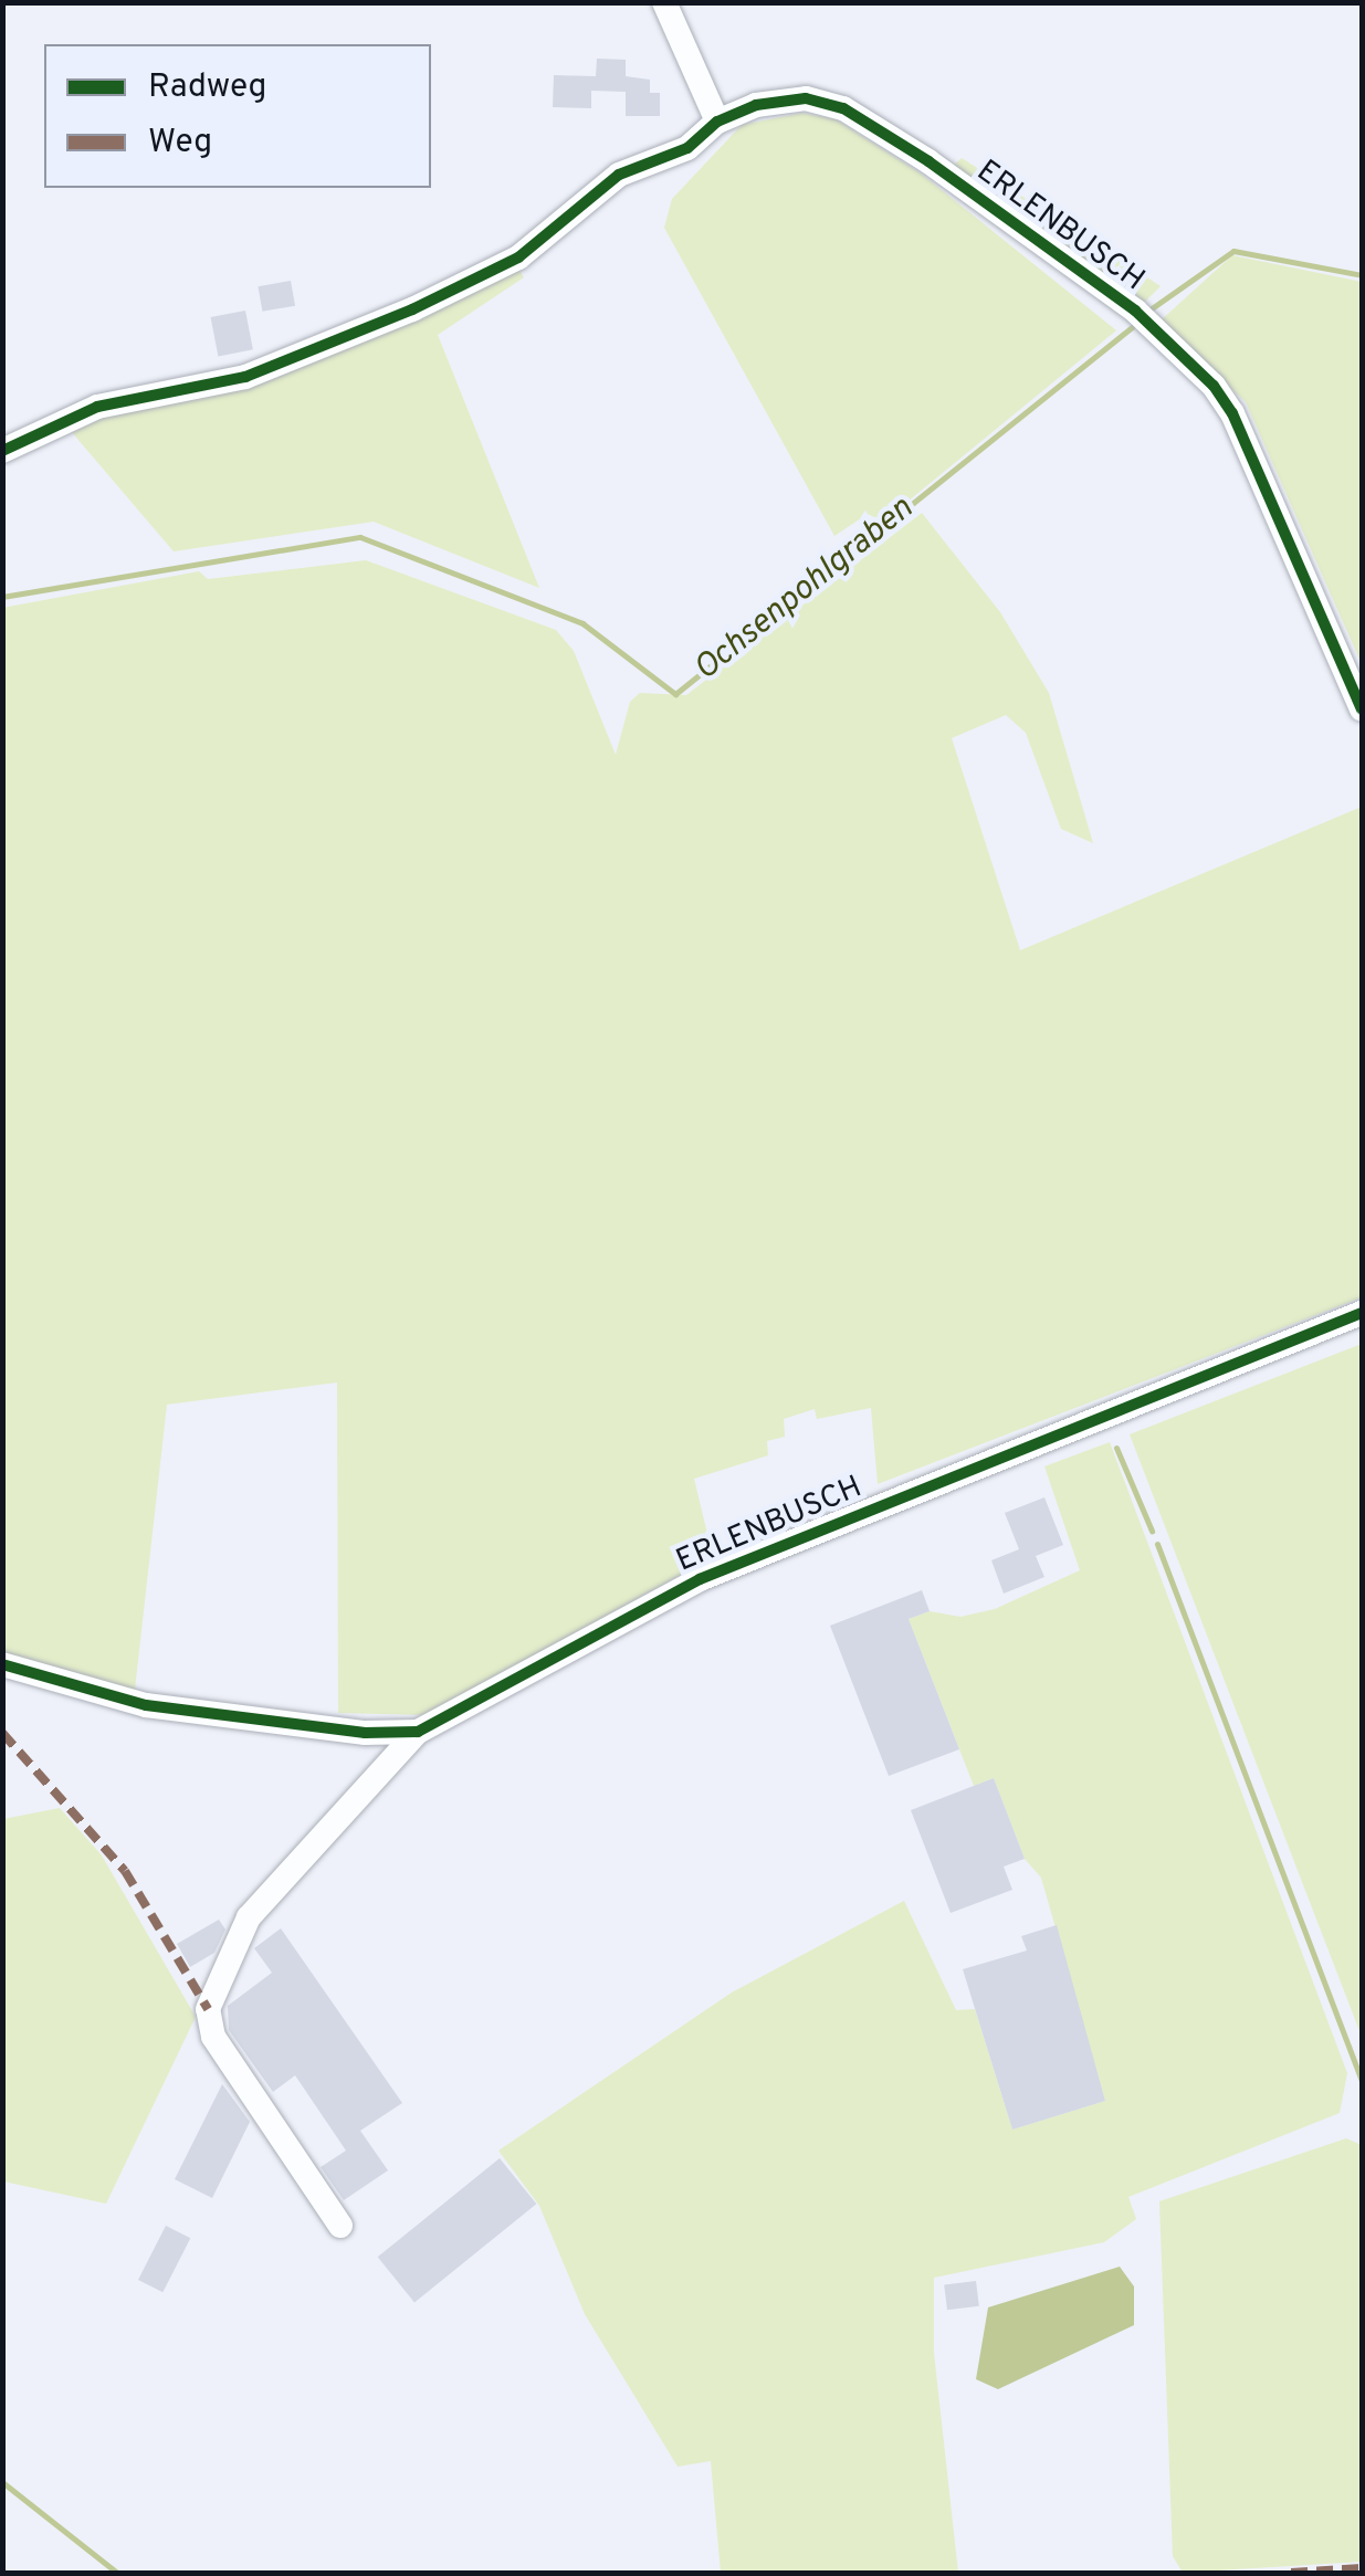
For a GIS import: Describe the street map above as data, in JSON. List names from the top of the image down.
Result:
{
  "streets": {
    "street": ["ERLENBUSCH"]
  },
  "water": ["Ochsenpohlgraben"],
  "legend": ["Radweg", "Weg"]
}
